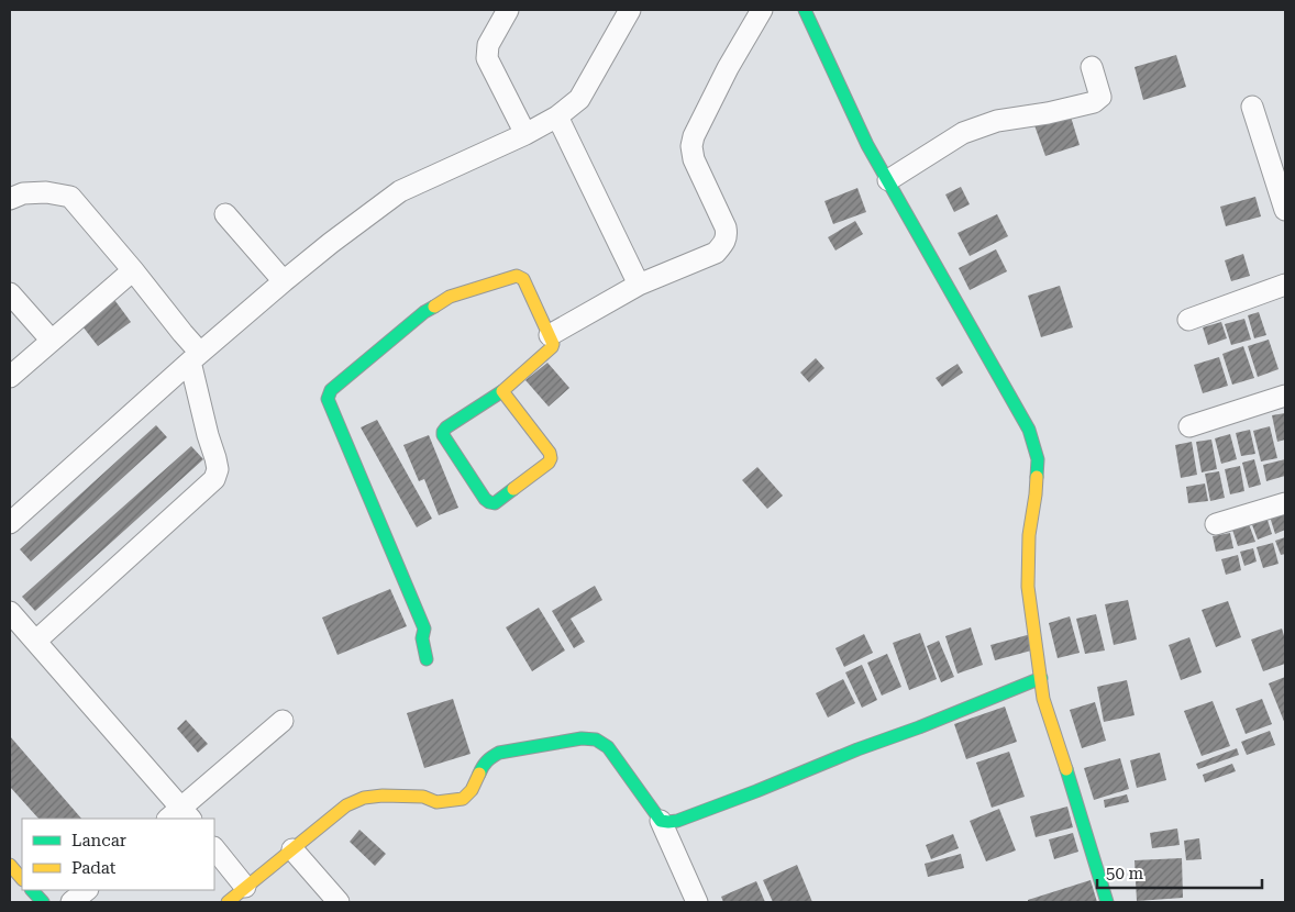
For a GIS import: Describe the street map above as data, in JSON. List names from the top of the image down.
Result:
{
  "legend": ["Lancar", "Padat"],
  "scale_bar": "50 m"
}
